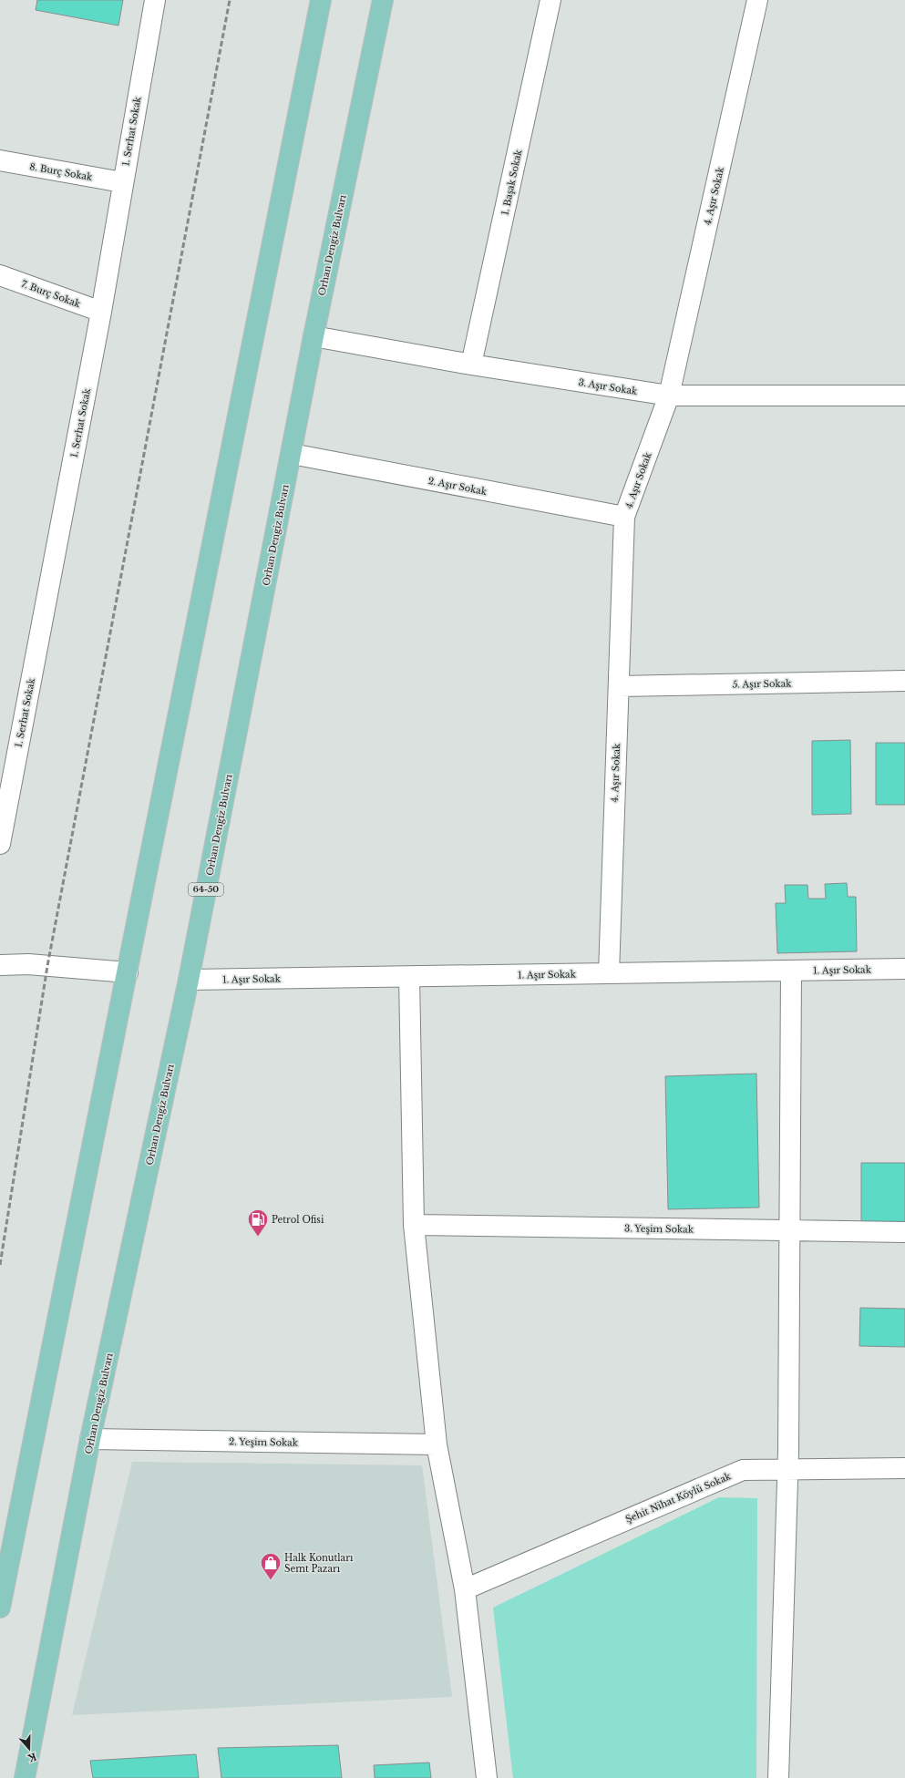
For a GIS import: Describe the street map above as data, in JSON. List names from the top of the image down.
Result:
{
  "streets": {
    "main road": ["Orhan Dengiz Bulvarı", "64-50"],
    "street": [
      "1. Serhat Sokak",
      "8. Burç Sokak",
      "1. Başak Sokak",
      "4. Aşır Sokak",
      "7. Burç Sokak",
      "3. Aşır Sokak",
      "2. Aşır Sokak",
      "5. Aşır Sokak",
      "1. Aşır Sokak",
      "3. Yeşim Sokak",
      "2. Yeşim Sokak",
      "Şehit Nihat Köylü Sokak"
    ]
  },
  "crossings": [
    ["1. Serhat Sokak", "8. Burç Sokak"],
    ["1. Serhat Sokak", "7. Burç Sokak"],
    ["1. Başak Sokak", "3. Aşır Sokak"],
    ["4. Aşır Sokak", "3. Aşır Sokak"],
    ["4. Aşır Sokak", "2. Aşır Sokak"],
    ["4. Aşır Sokak", "5. Aşır Sokak"],
    ["4. Aşır Sokak", "1. Aşır Sokak"],
    ["Orhan Dengiz Bulvarı", "3. Aşır Sokak"],
    ["Orhan Dengiz Bulvarı", "2. Aşır Sokak"],
    ["Orhan Dengiz Bulvarı", "1. Aşır Sokak"],
    ["Orhan Dengiz Bulvarı", "2. Yeşim Sokak"]
  ],
  "places": {
    "fuel station": ["Petrol Ofisi"],
    "shop": ["Halk Konutları Semt Pazarı"]
  },
  "north": "bottom"
}
